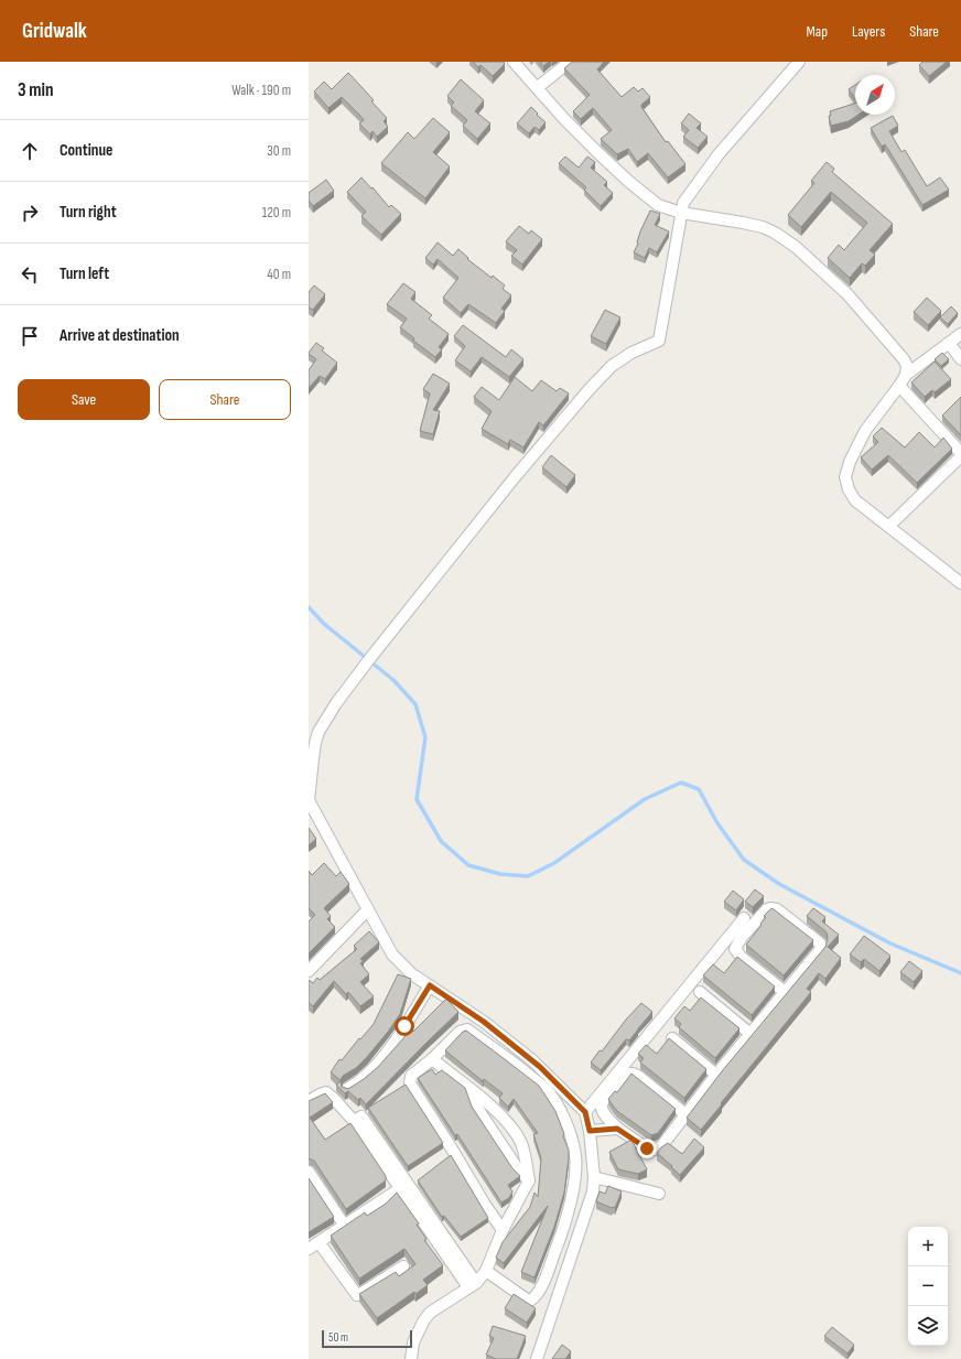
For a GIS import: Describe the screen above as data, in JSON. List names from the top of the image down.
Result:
{
  "scale_bar": "50 m",
  "north": "top right",
  "page": {
    "header": "Gridwalk",
    "nav": ["Map", "Layers", "Share"],
    "heading": ["3 min", "Walk · 190 m"],
    "list": [
      ["Continue", "30 m"],
      ["Turn right", "120 m"],
      ["Turn left", "40 m"],
      "Arrive at destination"
    ],
    "buttons": ["Save", "Share"],
    "map_buttons": ["+", "−"],
    "scale": "50 m"
  }
}
